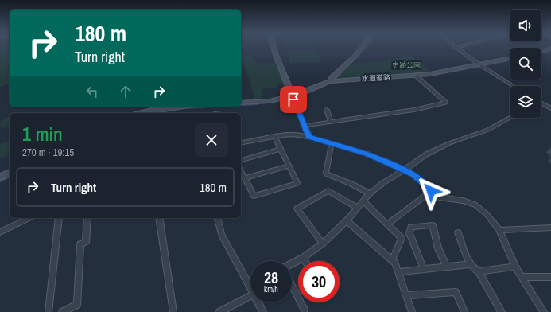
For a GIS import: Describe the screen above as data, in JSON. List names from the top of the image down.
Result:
{
  "streets": {
    "street": ["水道道路"]
  },
  "parks": ["史跡公園"],
  "page": {
    "turn": ["180 m", "Turn right"],
    "heading": ["1 min", "270 m · 19:15"],
    "list": [
      {
        "name": "Turn right",
        "value": "180 m"
      }
    ],
    "speed": "28 km/h",
    "limit": "30"
  }
}
